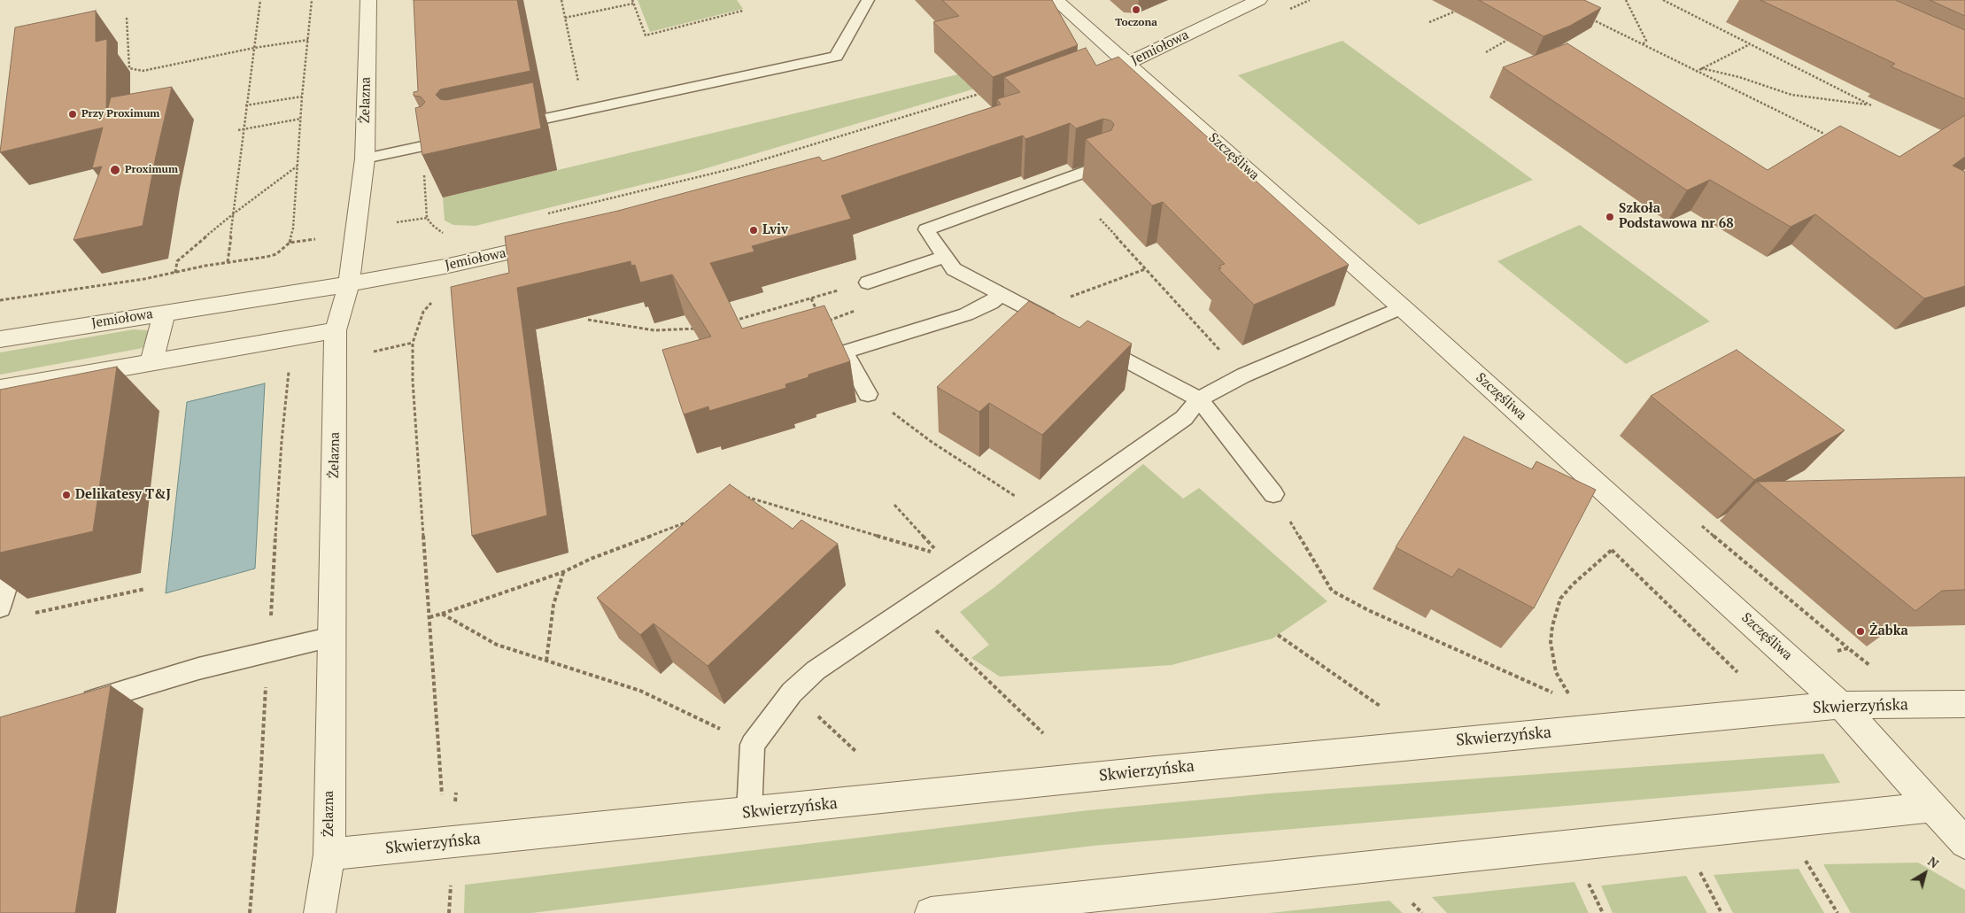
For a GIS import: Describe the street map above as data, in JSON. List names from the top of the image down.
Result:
{
  "streets": {
    "street": [
      "Jemiołowa",
      "Żelazna",
      "Szczęśliwa",
      "Skwierzyńska"
    ]
  },
  "crossings": [
    ["Jemiołowa", "Żelazna"],
    ["Jemiołowa", "Szczęśliwa"],
    ["Żelazna", "Skwierzyńska"],
    ["Szczęśliwa", "Skwierzyńska"]
  ],
  "places": [
    "Toczona",
    "Przy Proximum",
    "Proximum",
    "Szkoła Podstawowa nr 68",
    "Lviv",
    "Delikatesy T&J",
    "Żabka"
  ],
  "north": "top right"
}
